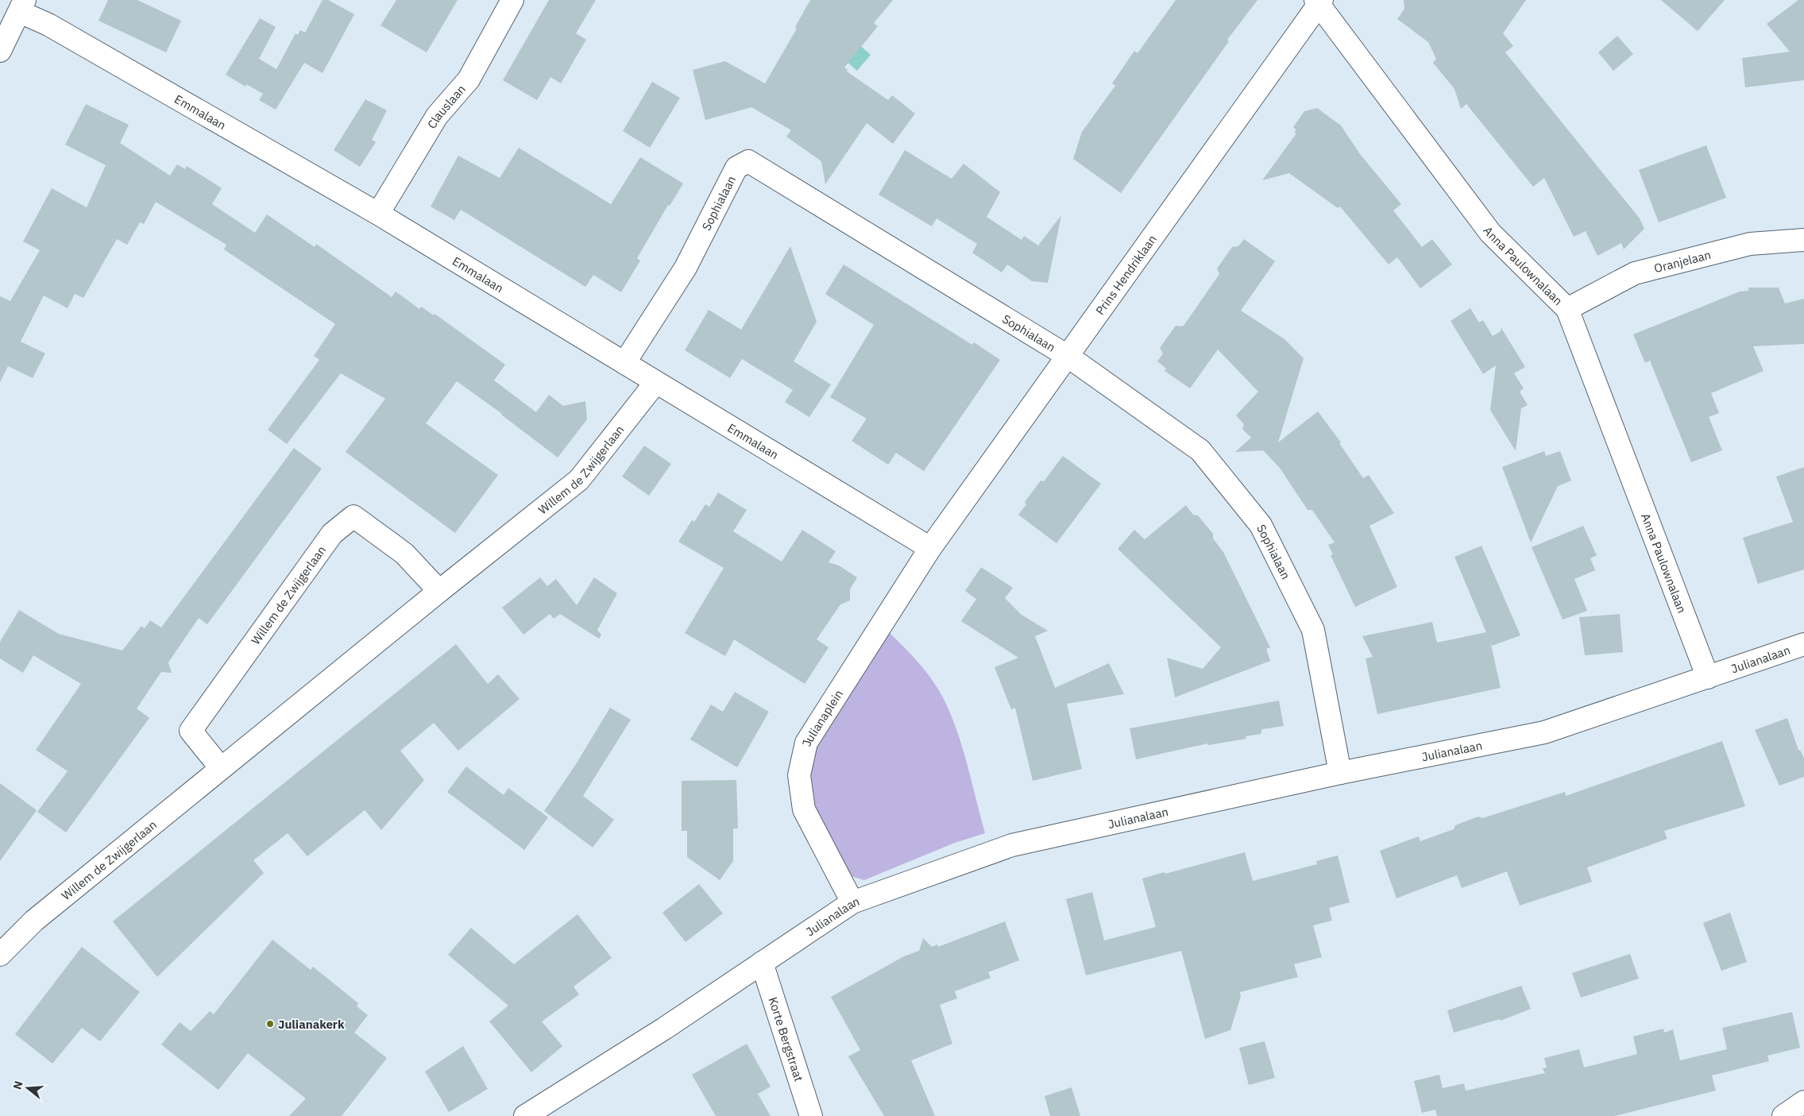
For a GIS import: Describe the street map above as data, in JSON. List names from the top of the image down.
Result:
{
  "streets": {
    "street": [
      "Clauslaan",
      "Emmalaan",
      "Sophialaan",
      "Oranjelaan",
      "Anna Paulownalaan",
      "Prins Hendriklaan",
      "Willem de Zwijgerlaan",
      "Julianalaan",
      "Julianaplein",
      "Korte Bergstraat"
    ]
  },
  "crossings": [
    ["Clauslaan", "Emmalaan"],
    ["Emmalaan", "Sophialaan"],
    ["Emmalaan", "Prins Hendriklaan"],
    ["Emmalaan", "Willem de Zwijgerlaan"],
    ["Emmalaan", "Julianaplein"],
    ["Sophialaan", "Prins Hendriklaan"],
    ["Sophialaan", "Julianalaan"],
    ["Oranjelaan", "Anna Paulownalaan"],
    ["Anna Paulownalaan", "Prins Hendriklaan"],
    ["Anna Paulownalaan", "Julianalaan"],
    ["Prins Hendriklaan", "Julianaplein"],
    ["Julianalaan", "Julianaplein"],
    ["Julianalaan", "Korte Bergstraat"]
  ],
  "places": ["Julianakerk"],
  "north": "left"
}
